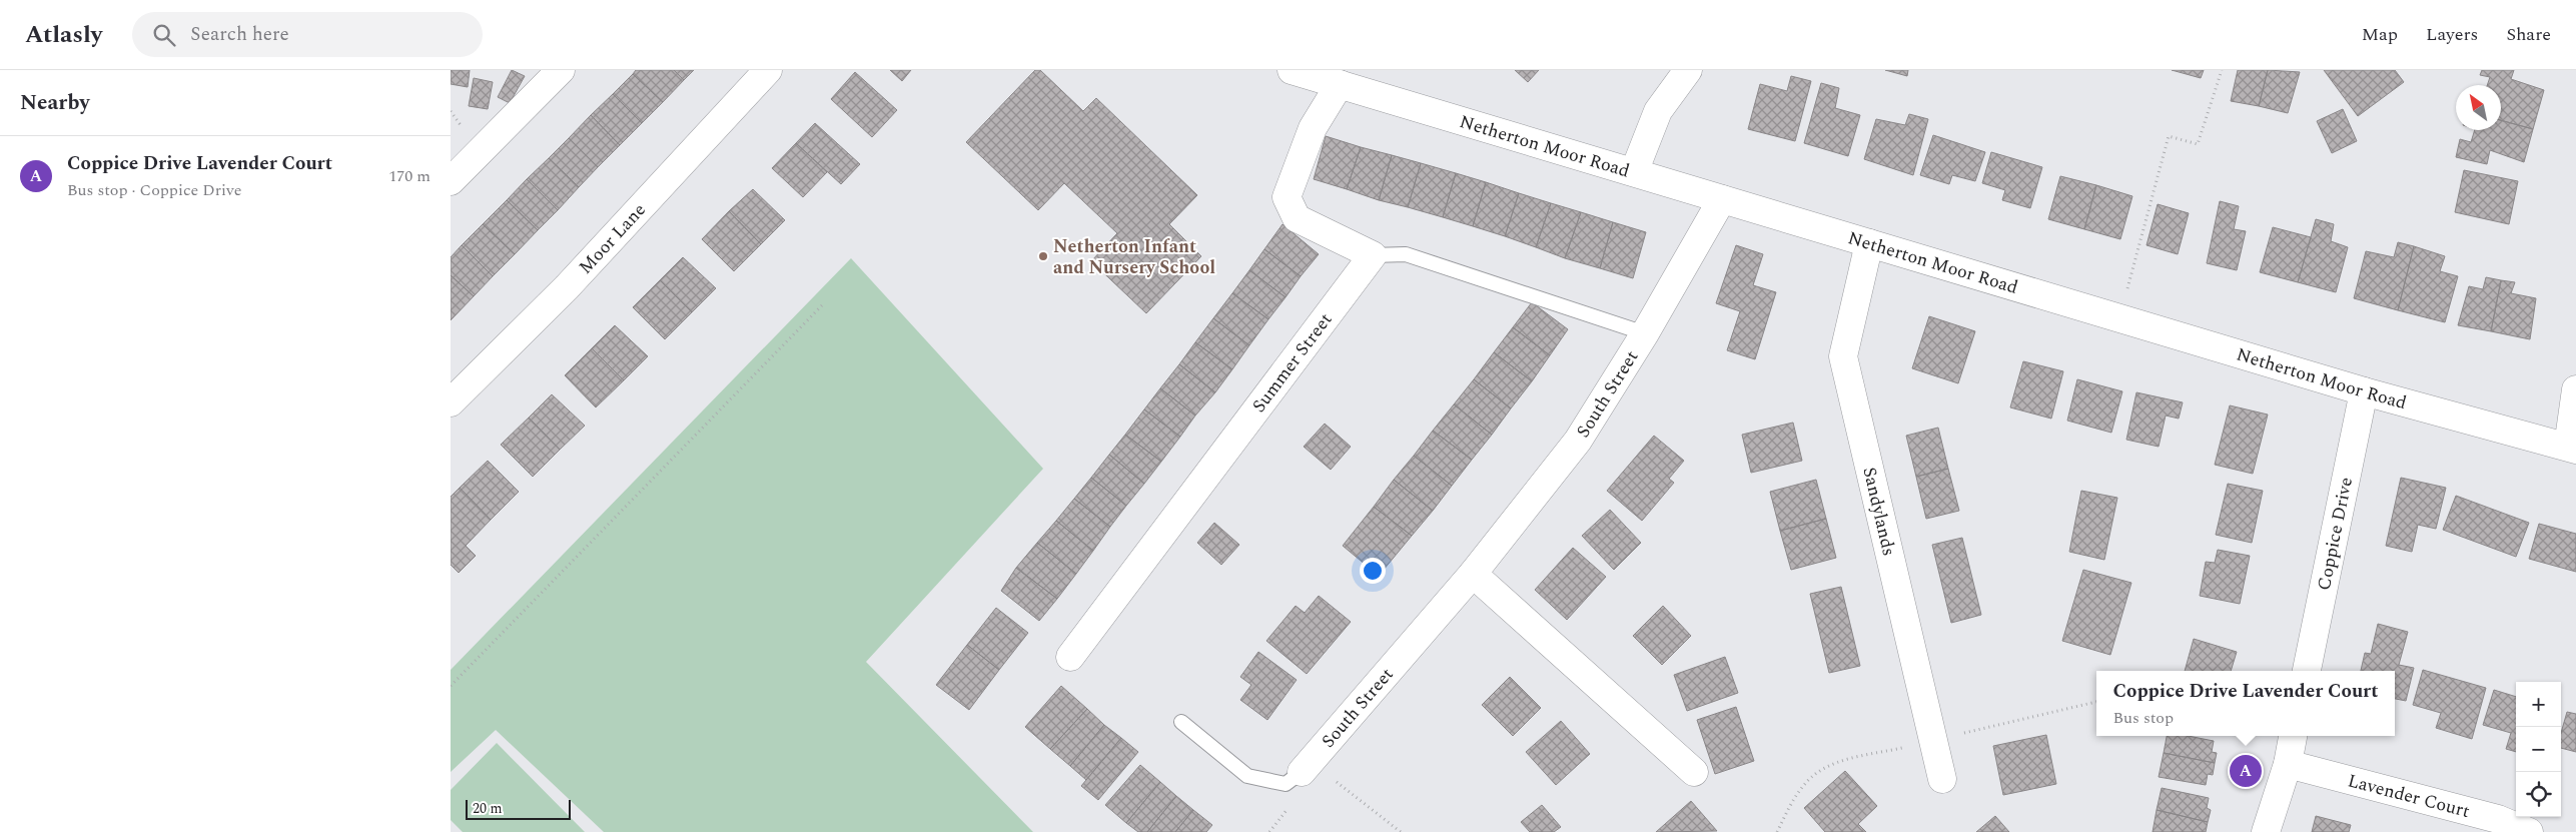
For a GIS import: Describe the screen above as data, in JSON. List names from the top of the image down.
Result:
{
  "streets": {
    "street": [
      "Netherton Moor Road",
      "Moor Lane",
      "Summer Street",
      "South Street",
      "Sandylands",
      "Coppice Drive",
      "Lavender Court"
    ]
  },
  "crossings": [
    ["Netherton Moor Road", "South Street"],
    ["Netherton Moor Road", "Sandylands"],
    ["Netherton Moor Road", "Coppice Drive"]
  ],
  "places": ["Netherton Infant and Nursery School"],
  "scale_bar": "20 m",
  "north": "top left",
  "page": {
    "header": "Atlasly",
    "search": "Search here",
    "nav": ["Map", "Layers", "Share"],
    "heading": "Nearby",
    "list": [
      {
        "mark": "A",
        "name": "Coppice Drive Lavender Court",
        "note": "Bus stop · Coppice Drive",
        "value": "170 m"
      }
    ],
    "popup": ["Coppice Drive Lavender Court", "Bus stop"],
    "map_buttons": ["+", "−"],
    "pins": "A",
    "scale": "20 m"
  }
}
